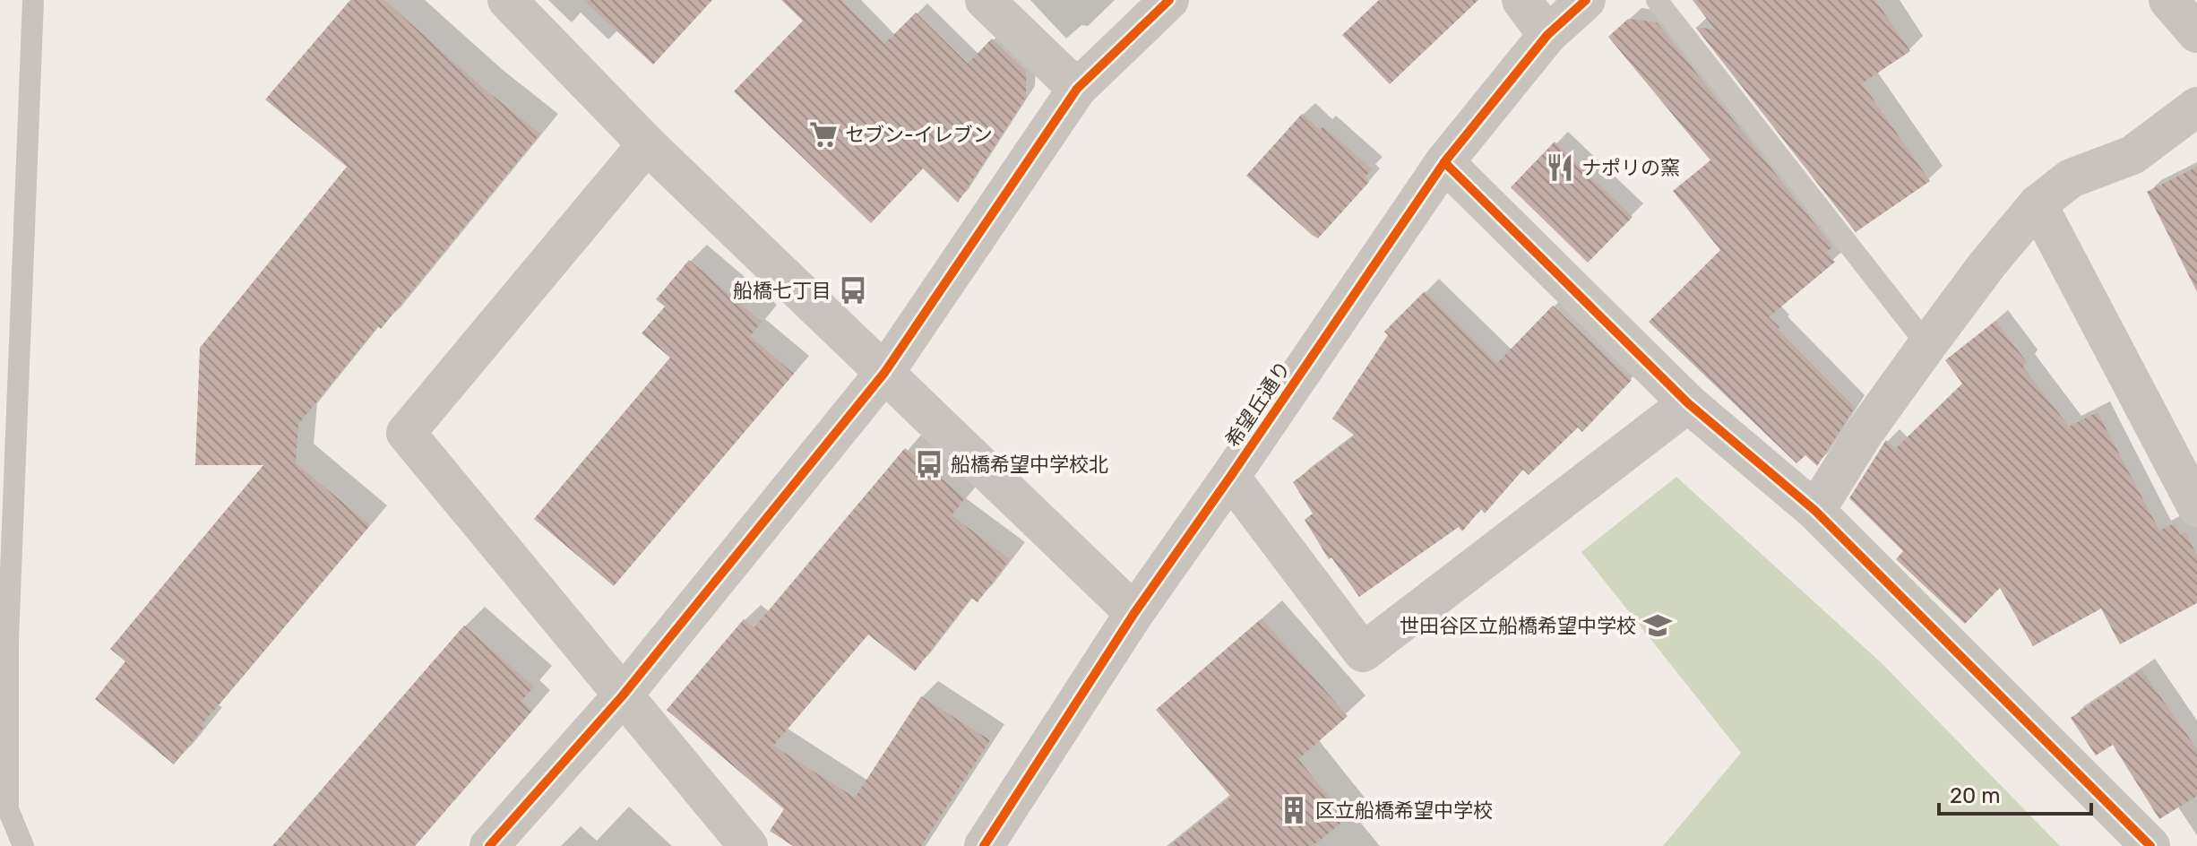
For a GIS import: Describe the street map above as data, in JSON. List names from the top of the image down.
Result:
{
  "streets": {
    "street": ["希望丘通り"]
  },
  "places": {
    "supermarket": ["セブン-イレブン"],
    "restaurant": ["ナポリの窯"],
    "bus stop": ["船橋七丁目", "船橋希望中学校北"],
    "school or university": ["世田谷区立船橋希望中学校"],
    "building": ["区立船橋希望中学校"]
  },
  "scale_bar": "20 m"
}
